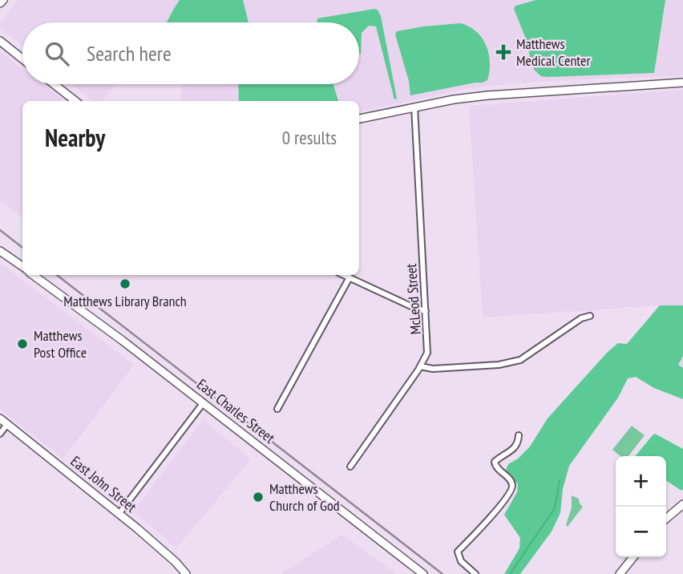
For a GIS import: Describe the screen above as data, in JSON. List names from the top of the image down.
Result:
{
  "streets": {
    "main road": ["East Charles Street", "East John Street"],
    "street": ["McLeod Street"]
  },
  "places": {
    "health": ["Matthews Medical Center"],
    "other": ["Matthews Library Branch", "Matthews Post Office", "Matthews Church of God"]
  },
  "page": {
    "search": "Search here",
    "heading": ["Nearby", "0 results"],
    "map_buttons": ["+", "−"]
  }
}
